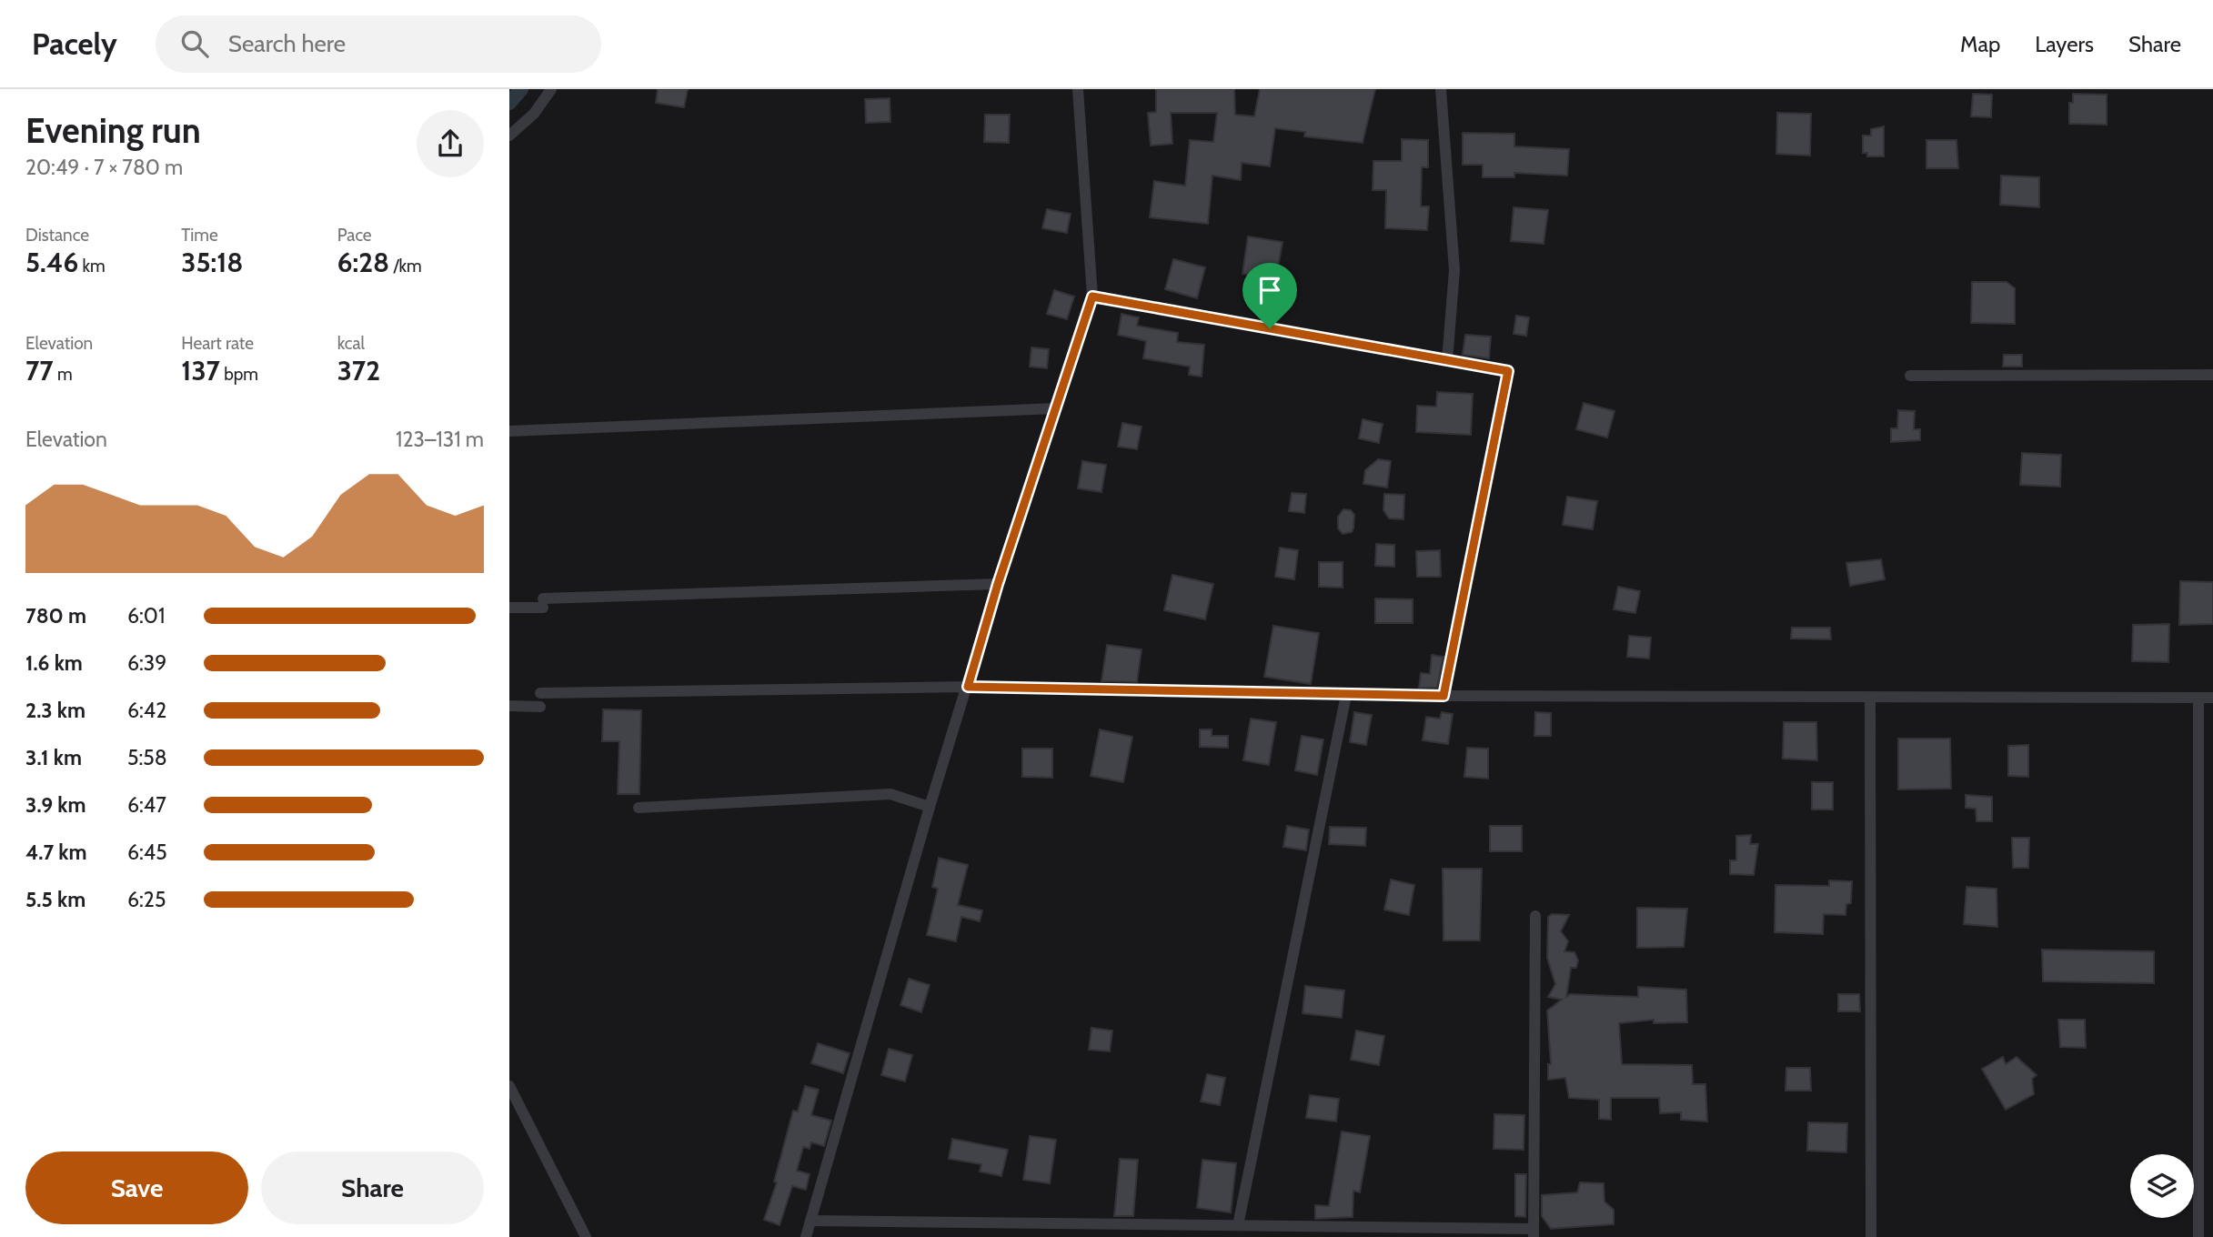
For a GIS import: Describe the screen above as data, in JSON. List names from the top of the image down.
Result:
{
  "page": {
    "header": "Pacely",
    "search": "Search here",
    "nav": ["Map", "Layers", "Share"],
    "heading": ["Evening run", "20:49 · 7 × 780 m"],
    "stats": [
      ["Distance", "5.46 km"],
      ["Time", "35:18"],
      ["Pace", "6:28 /km"],
      ["Elevation", "77 m"],
      ["Heart rate", "137 bpm"],
      ["kcal", "372"]
    ],
    "chart": ["Elevation", "123–131 m"],
    "list": [
      {
        "name": "780 m",
        "note": "6:01"
      },
      {
        "name": "1.6 km",
        "note": "6:39"
      },
      {
        "name": "2.3 km",
        "note": "6:42"
      },
      {
        "name": "3.1 km",
        "note": "5:58"
      },
      {
        "name": "3.9 km",
        "note": "6:47"
      },
      {
        "name": "4.7 km",
        "note": "6:45"
      },
      {
        "name": "5.5 km",
        "note": "6:25"
      }
    ],
    "buttons": ["Save", "Share"]
  }
}
